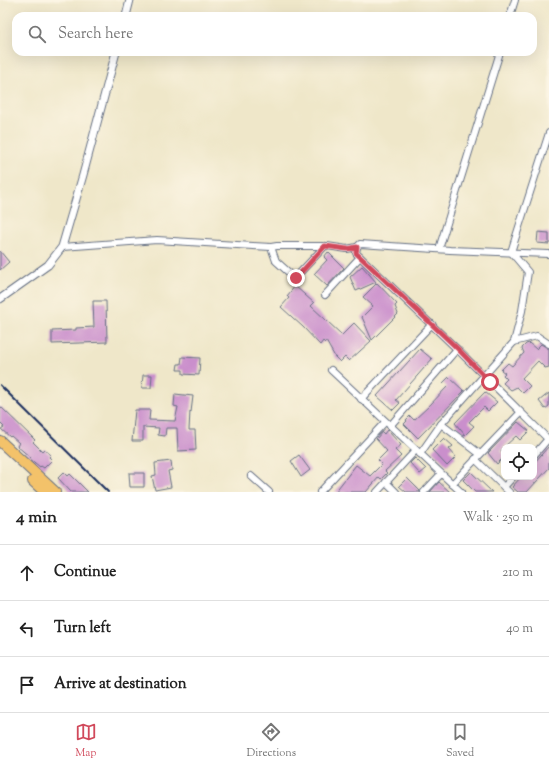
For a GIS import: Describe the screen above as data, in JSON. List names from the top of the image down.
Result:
{
  "page": {
    "search": "Search here",
    "heading": ["4 min", "Walk · 250 m"],
    "list": [
      ["Continue", "210 m"],
      ["Turn left", "40 m"],
      "Arrive at destination"
    ],
    "nav": ["Map", "Directions", "Saved"]
  }
}
